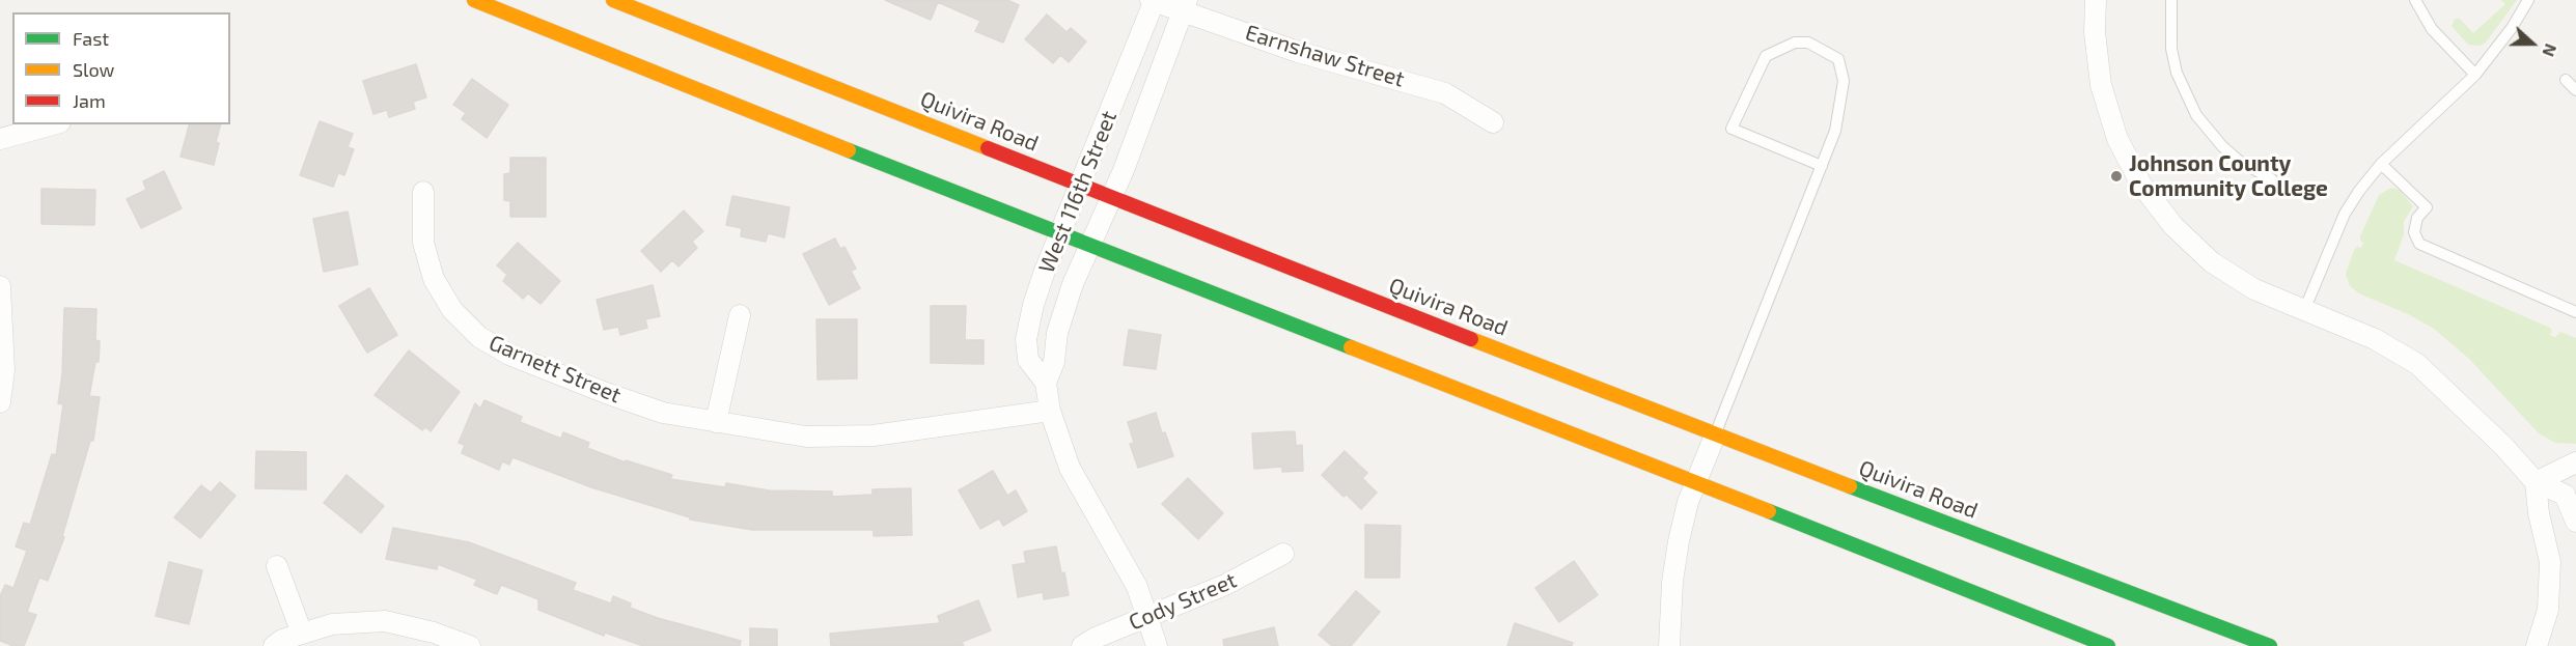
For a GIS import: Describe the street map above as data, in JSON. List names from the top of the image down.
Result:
{
  "streets": {
    "main road": ["Quivira Road"],
    "street": [
      "Earnshaw Street",
      "West 116th Street",
      "Garnett Street",
      "Cody Street"
    ]
  },
  "crossings": [
    ["Earnshaw Street", "West 116th Street"],
    ["Quivira Road", "West 116th Street"],
    ["West 116th Street", "Garnett Street"],
    ["West 116th Street", "Cody Street"]
  ],
  "places": ["Johnson County Community College"],
  "legend": ["Fast", "Slow", "Jam"],
  "north": "right"
}
